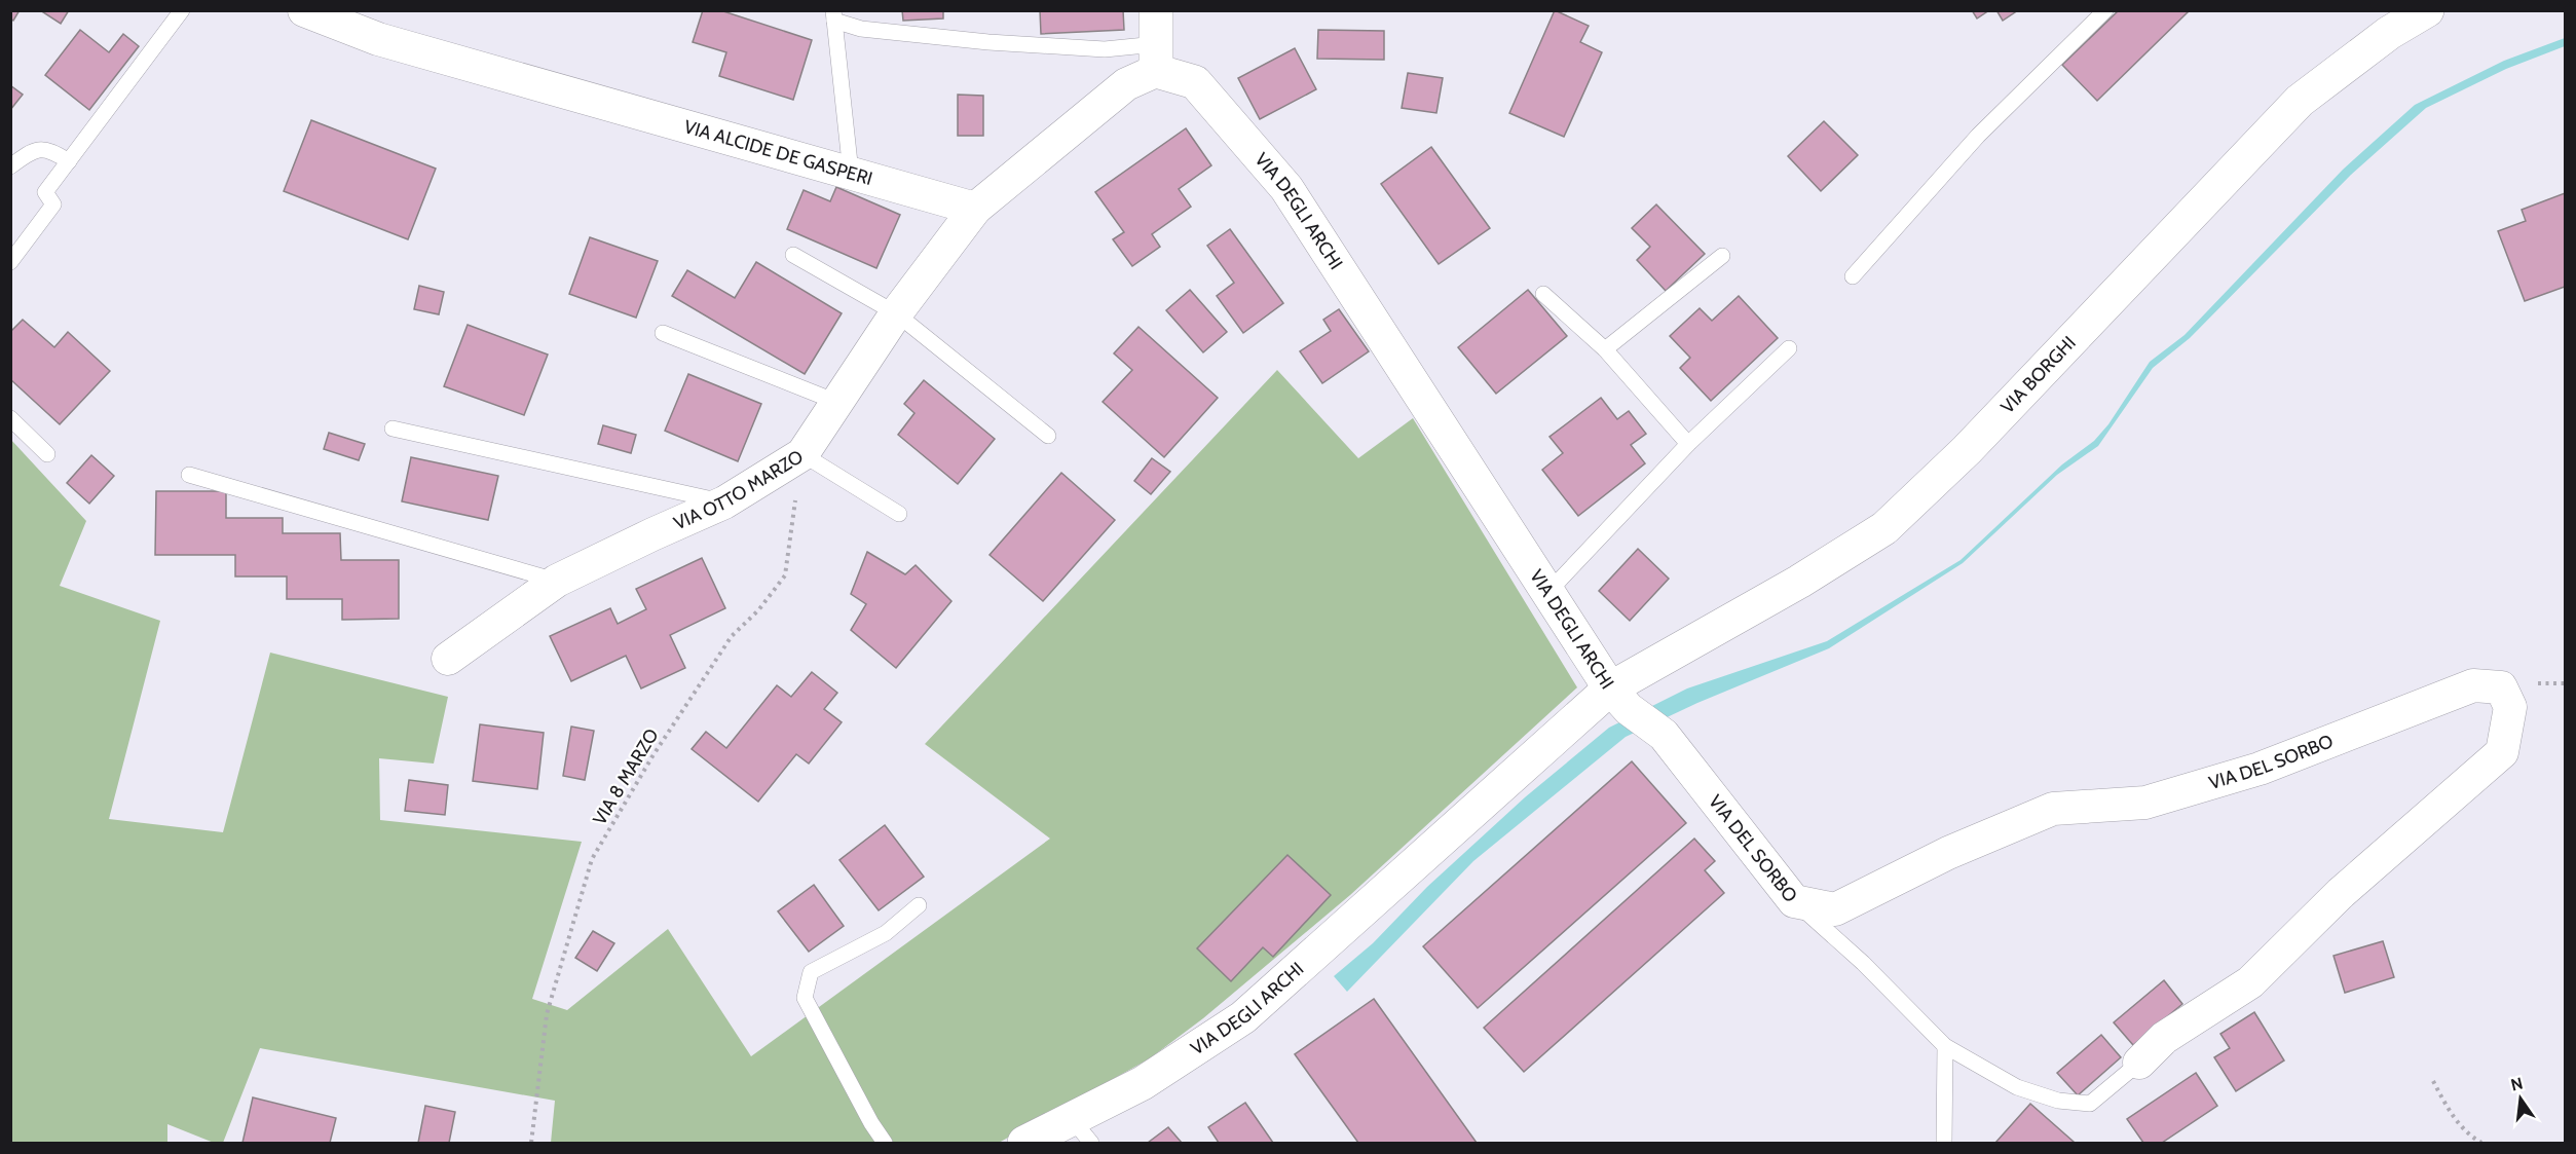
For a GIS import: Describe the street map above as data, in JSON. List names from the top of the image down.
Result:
{
  "streets": {
    "main road": ["VIA DEGLI ARCHI", "VIA BORGHI"],
    "street": ["VIA ALCIDE DE GASPERI", "VIA OTTO MARZO", "VIA DEL SORBO"],
    "path": ["VIA 8 MARZO"]
  },
  "crossings": [
    ["VIA ALCIDE DE GASPERI", "VIA OTTO MARZO"],
    ["VIA DEGLI ARCHI", "VIA BORGHI"],
    ["VIA DEGLI ARCHI", "VIA DEL SORBO"],
    ["VIA BORGHI", "VIA DEL SORBO"],
    ["VIA OTTO MARZO", "VIA 8 MARZO"]
  ],
  "north": "top"
}
